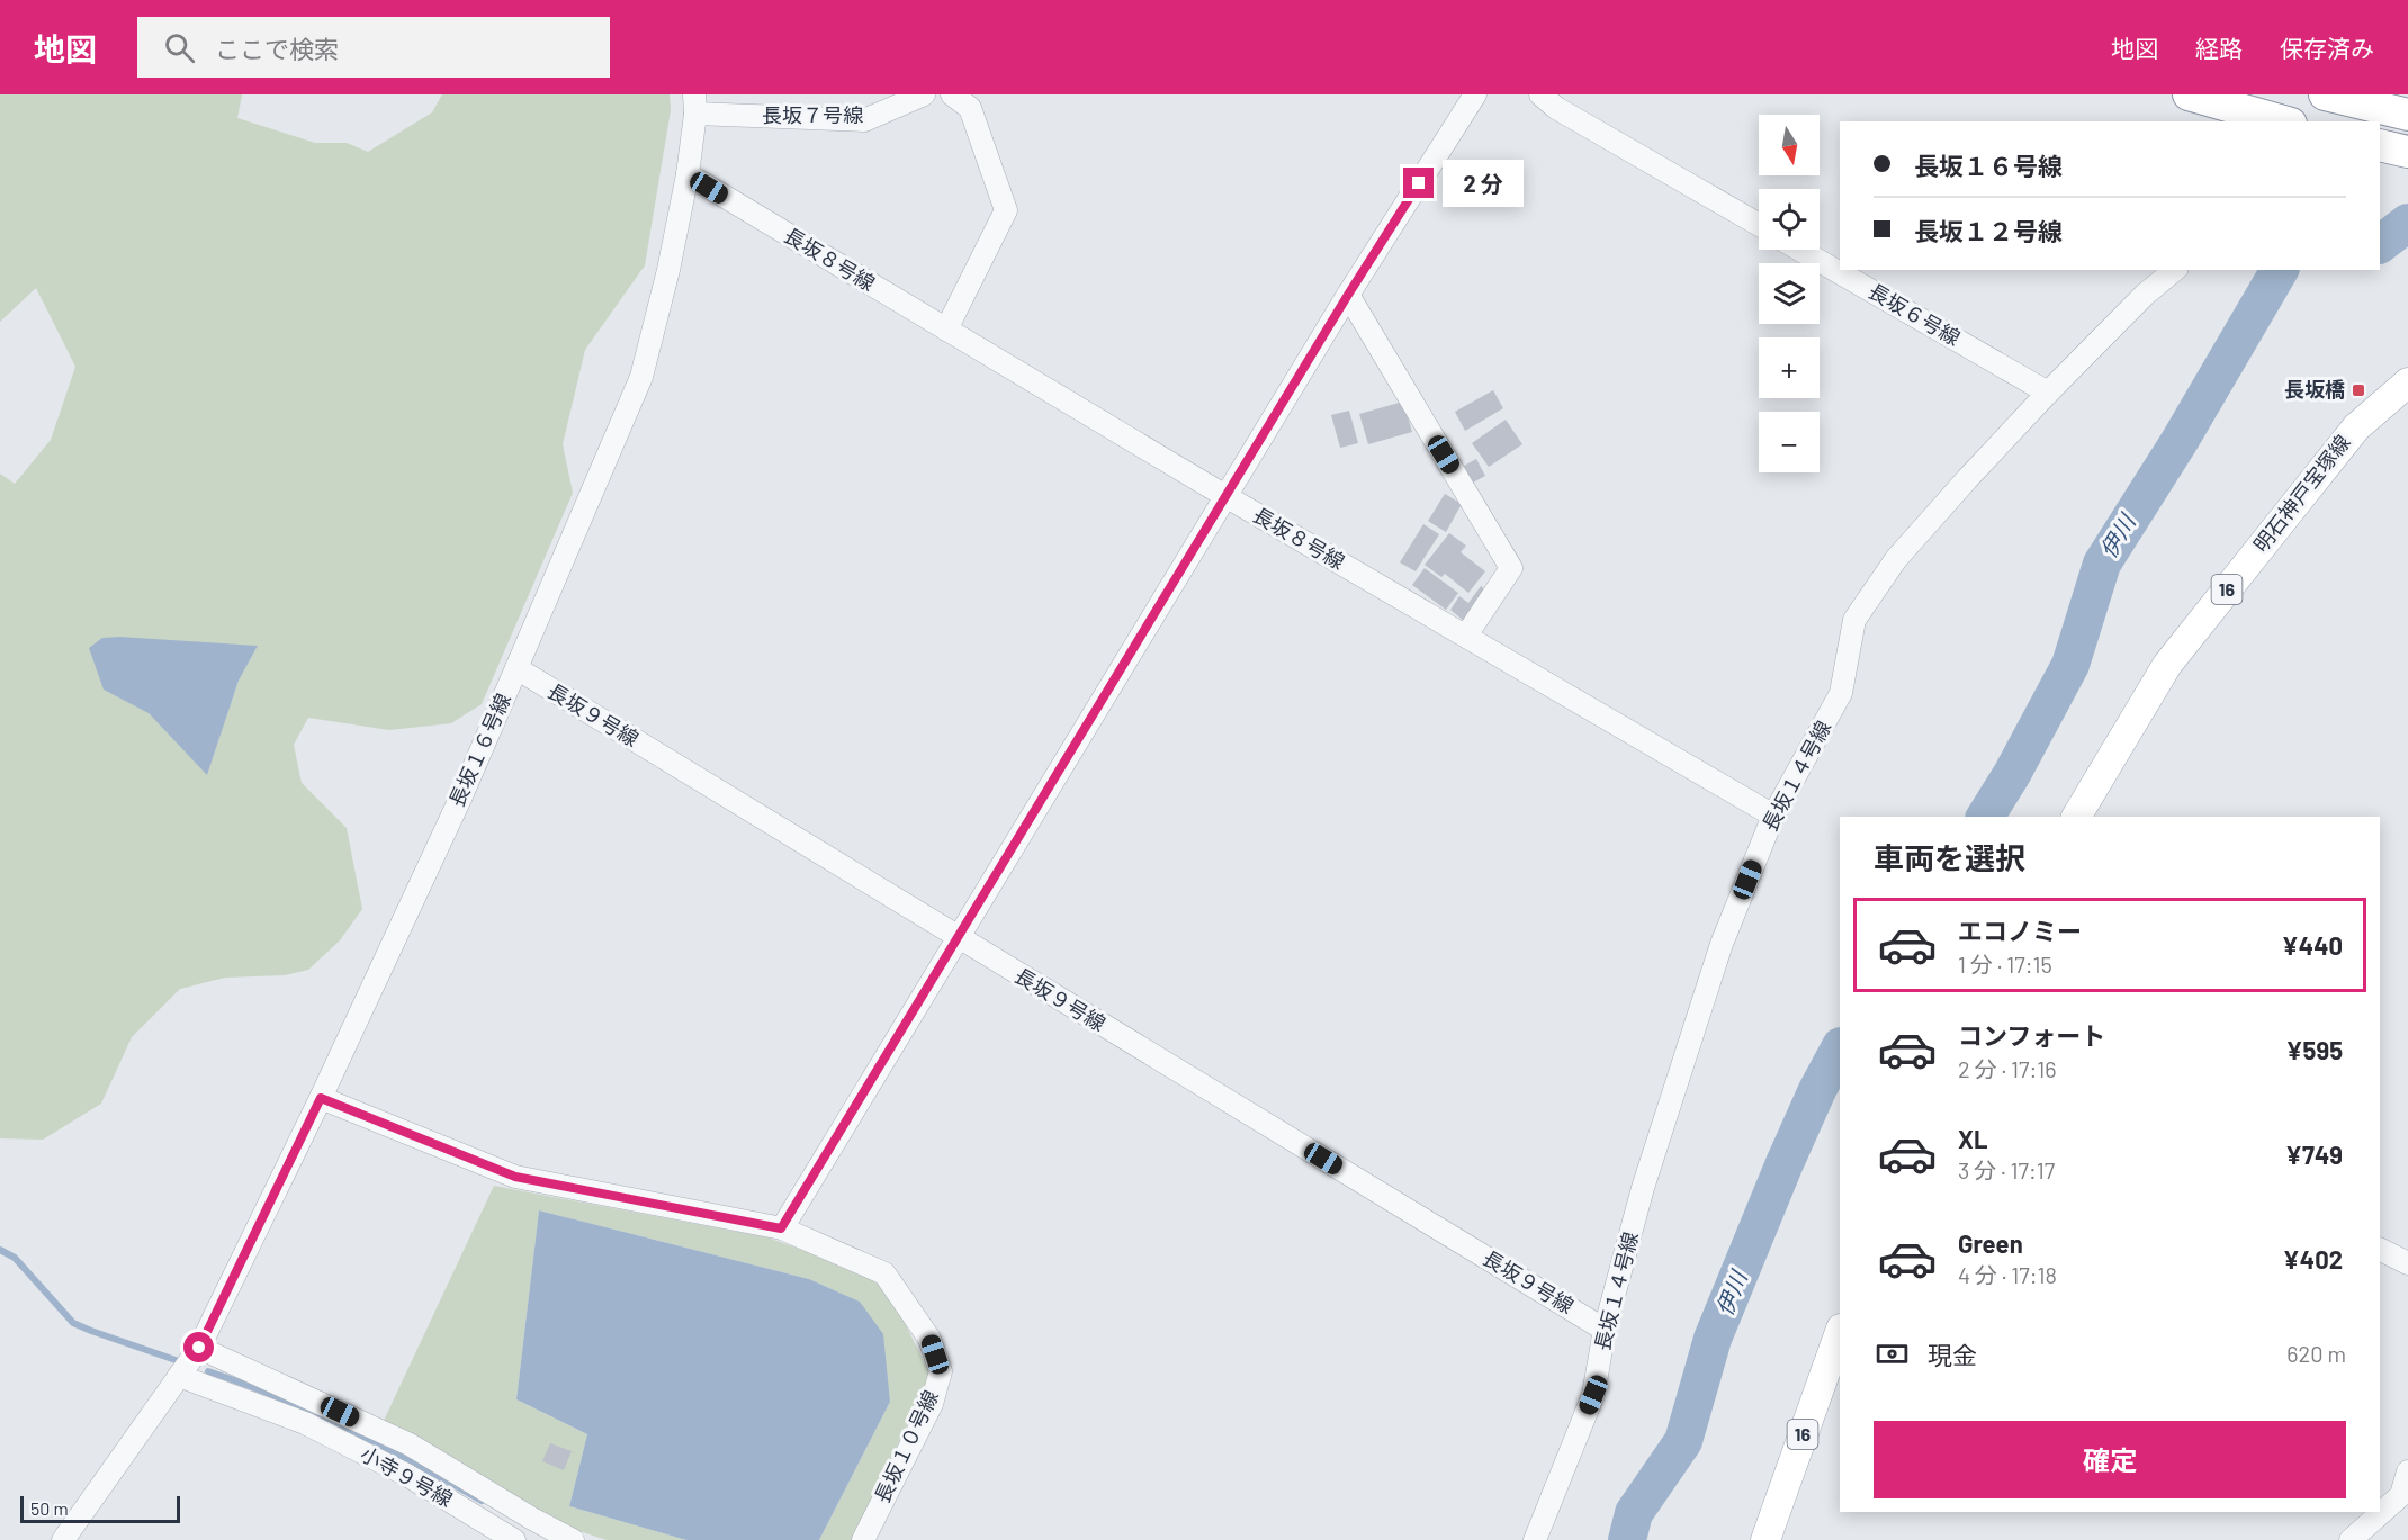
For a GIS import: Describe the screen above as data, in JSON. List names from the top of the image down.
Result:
{
  "streets": {
    "main road": ["明石神戸宝塚線", "16"],
    "street": [
      "長坂７号線",
      "長坂８号線",
      "長坂６号線",
      "長坂９号線",
      "長坂１６号線",
      "長坂１４号線",
      "長坂１０号線",
      "小寺９号線"
    ]
  },
  "crossings": [
    ["長坂７号線", "長坂１６号線"],
    ["長坂８号線", "長坂１６号線"],
    ["長坂８号線", "長坂１４号線"],
    ["長坂６号線", "長坂１４号線"],
    ["長坂９号線", "長坂１６号線"],
    ["長坂９号線", "長坂１４号線"],
    ["長坂１６号線", "長坂１０号線"],
    ["長坂１６号線", "小寺９号線"]
  ],
  "water": ["伊川"],
  "places": {
    "transit": ["長坂橋"]
  },
  "scale_bar": "50 m",
  "north": "bottom",
  "page": {
    "header": "地図",
    "search": "ここで検索",
    "nav": ["地図", "経路", "保存済み"],
    "map_buttons": ["+", "−"],
    "banner": ["長坂１６号線", "長坂１２号線"],
    "bubble": "2 分",
    "heading": "車両を選択",
    "list": [
      {
        "name": "エコノミー",
        "note": "1 分 · 17:15",
        "value": "¥440"
      },
      {
        "name": "コンフォート",
        "note": "2 分 · 17:16",
        "value": "¥595"
      },
      {
        "name": "XL",
        "note": "3 分 · 17:17",
        "value": "¥749"
      },
      {
        "name": "Green",
        "note": "4 分 · 17:18",
        "value": "¥402"
      }
    ],
    "pay": ["現金", "620 m"],
    "buttons": "確定",
    "scale": "50 m"
  }
}
